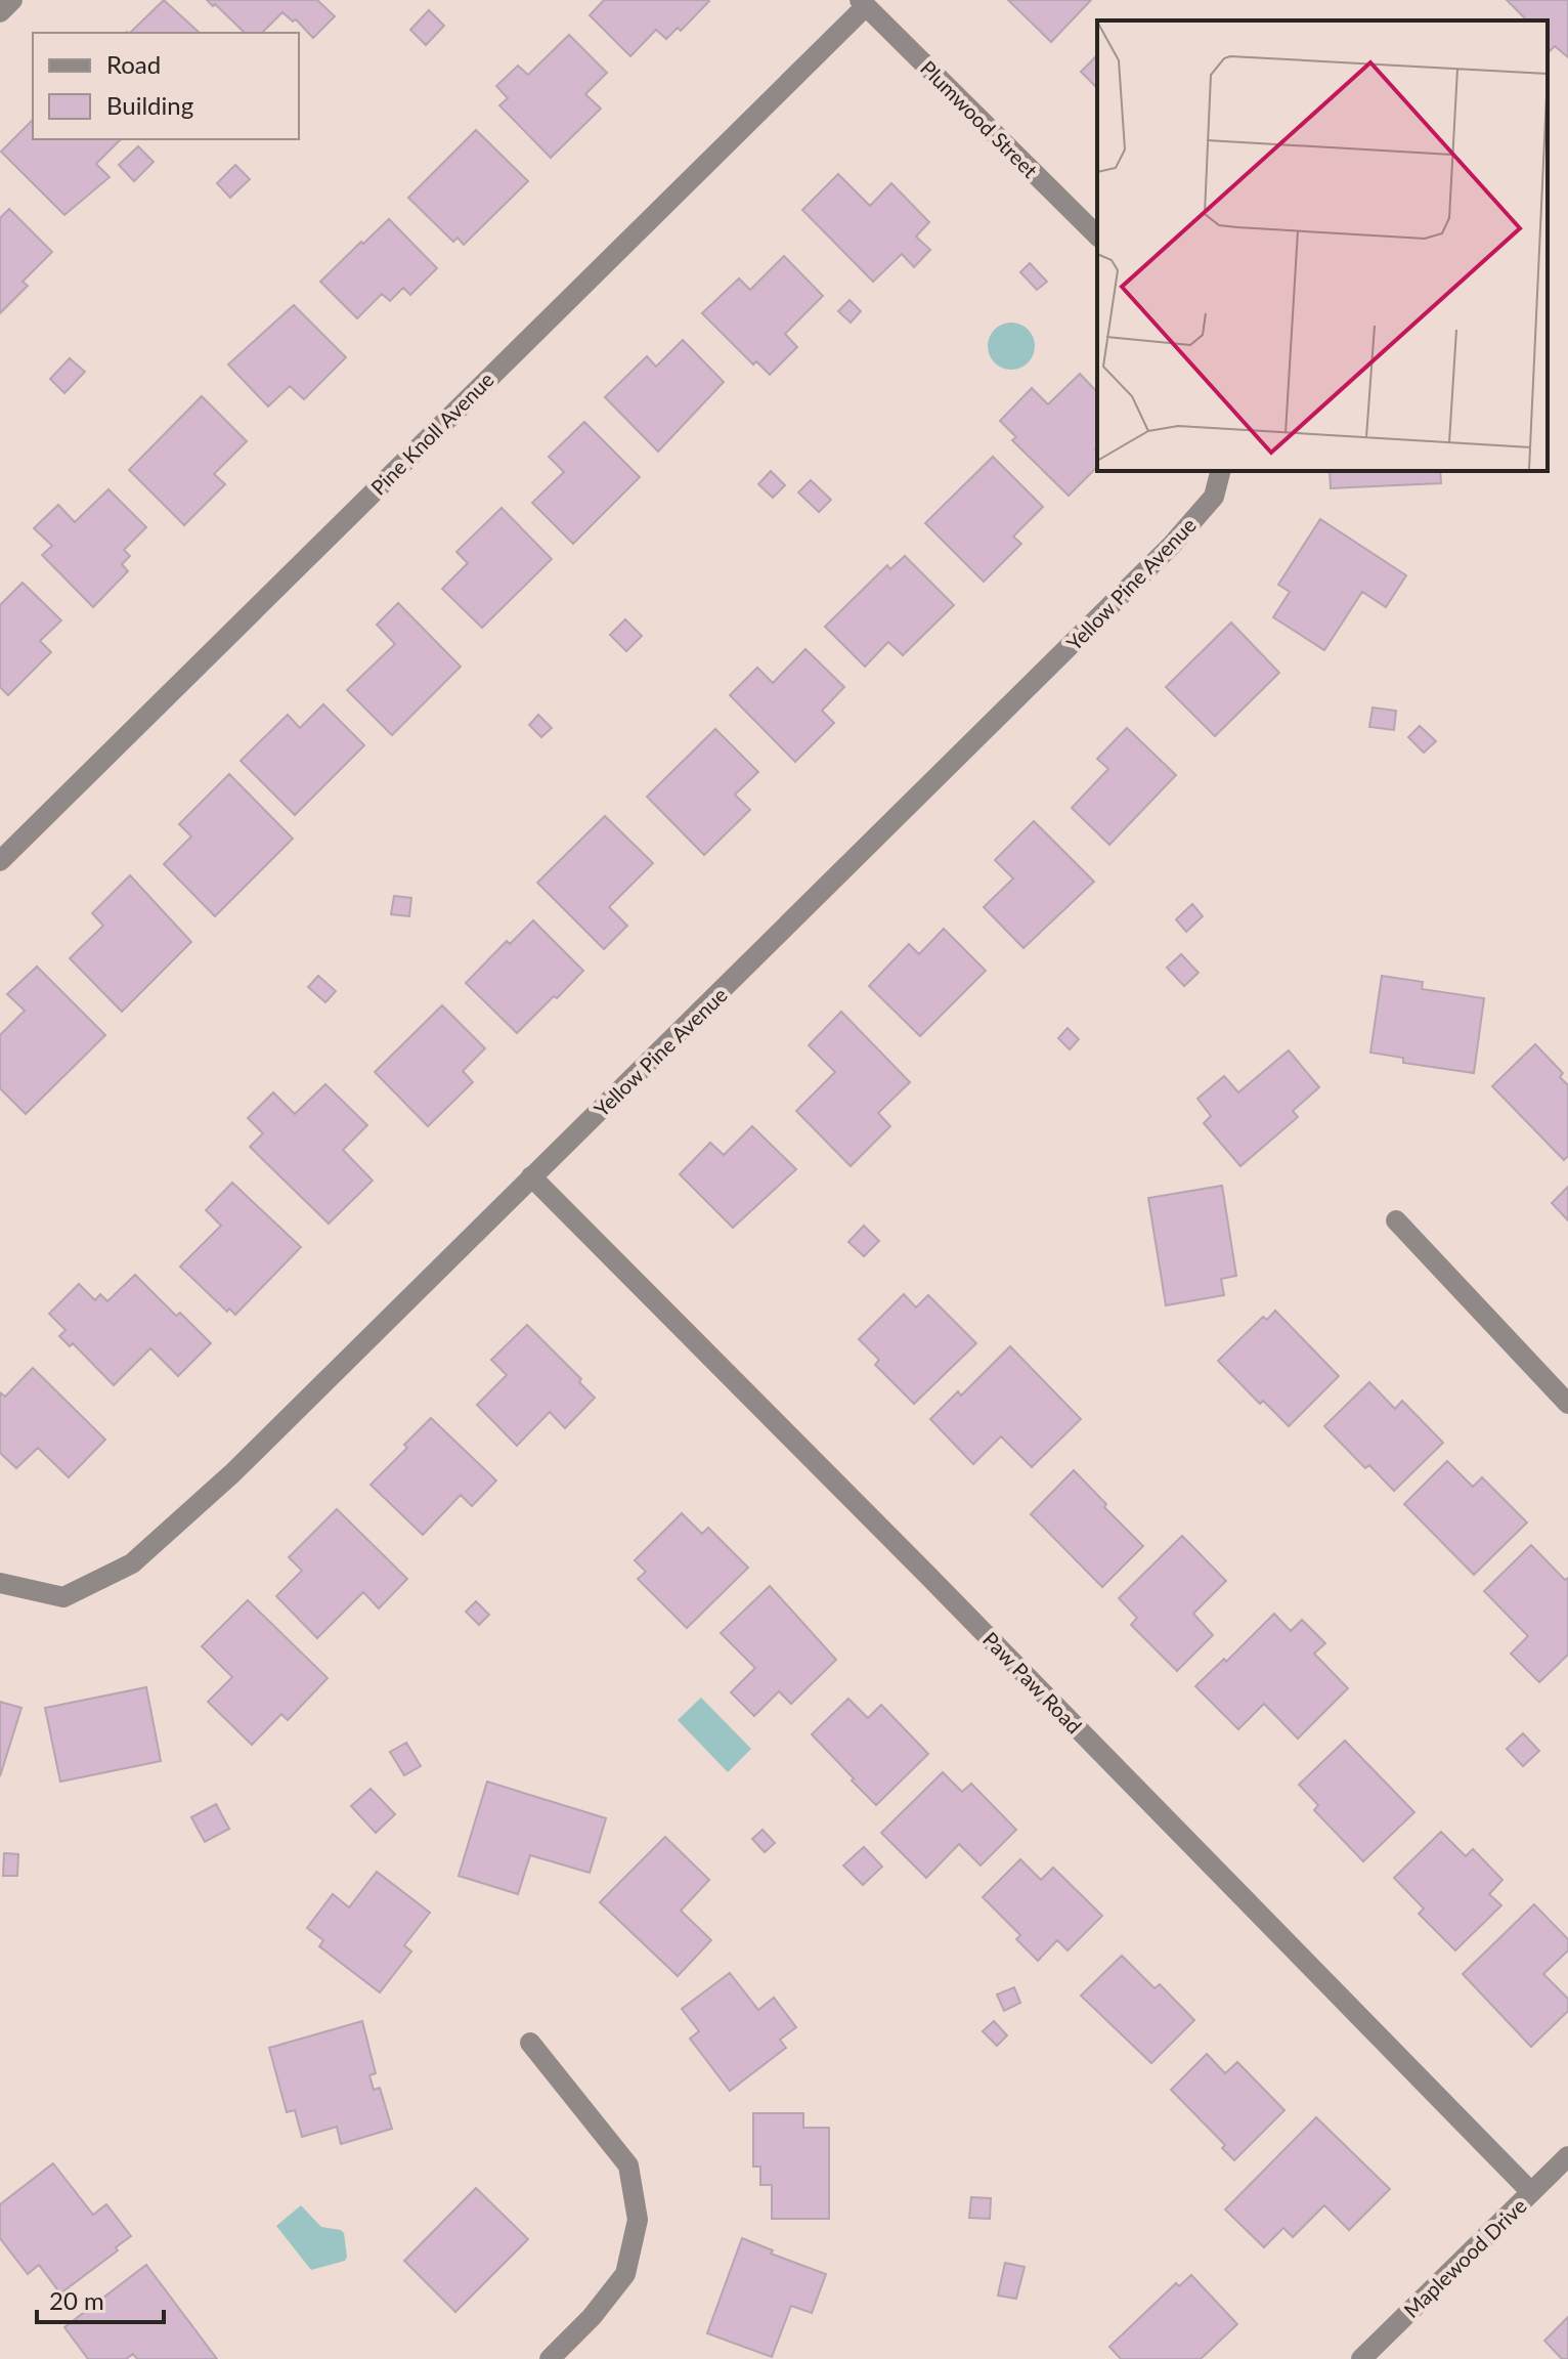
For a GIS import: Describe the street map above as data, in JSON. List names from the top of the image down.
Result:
{
  "streets": {
    "street": [
      "Plumwood Street",
      "Pine Knoll Avenue",
      "Yellow Pine Avenue",
      "Paw Paw Road",
      "Maplewood Drive"
    ]
  },
  "crossings": [
    ["Plumwood Street", "Pine Knoll Avenue"],
    ["Yellow Pine Avenue", "Paw Paw Road"],
    ["Paw Paw Road", "Maplewood Drive"]
  ],
  "legend": ["Road", "Building"],
  "scale_bar": "20 m"
}
